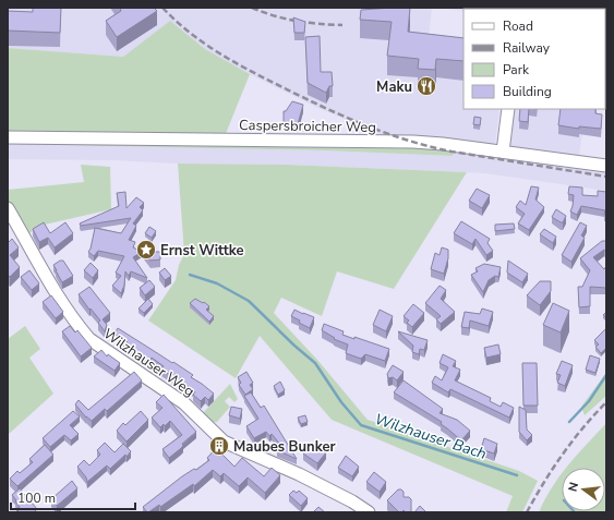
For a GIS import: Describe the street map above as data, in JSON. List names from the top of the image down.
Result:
{
  "streets": {
    "street": ["Caspersbroicher Weg", "Wilzhauser Weg"]
  },
  "water": ["Wilzhauser Bach"],
  "places": {
    "restaurant": ["Maku"],
    "place": ["Ernst Wittke"],
    "building": ["Maubes Bunker"]
  },
  "legend": [
    "Road",
    "Railway",
    "Park",
    "Building"
  ],
  "scale_bar": "100 m",
  "north": "left"
}
